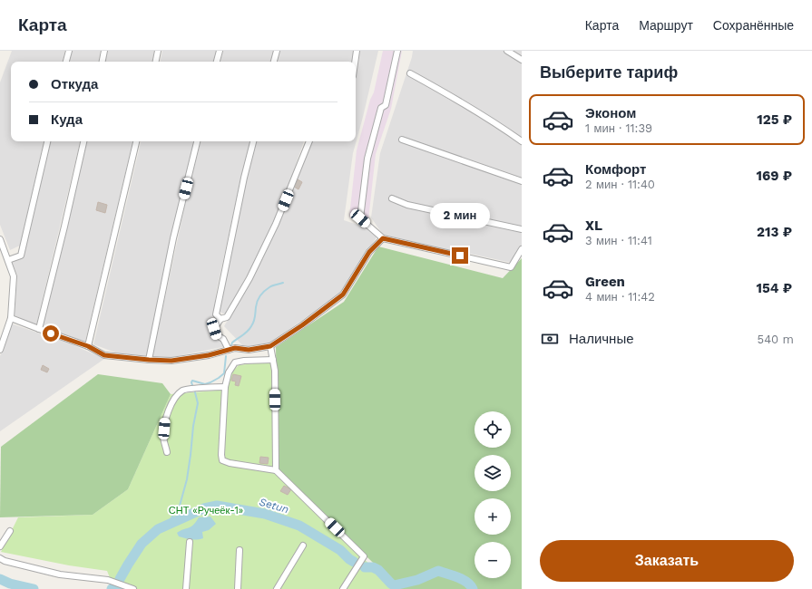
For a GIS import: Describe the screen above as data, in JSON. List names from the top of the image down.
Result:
{
  "water": ["Setun"],
  "parks": ["СНТ «Ручеёк-1»"],
  "page": {
    "header": "Карта",
    "nav": ["Карта", "Маршрут", "Сохранённые"],
    "heading": "Выберите тариф",
    "banner": ["Откуда", "Куда"],
    "list": [
      {
        "name": "Эконом",
        "note": "1 мин · 11:39",
        "value": "125 ₽"
      },
      {
        "name": "Комфорт",
        "note": "2 мин · 11:40",
        "value": "169 ₽"
      },
      {
        "name": "XL",
        "note": "3 мин · 11:41",
        "value": "213 ₽"
      },
      {
        "name": "Green",
        "note": "4 мин · 11:42",
        "value": "154 ₽"
      }
    ],
    "bubble": "2 мин",
    "pay": ["Наличные", "540 m"],
    "map_buttons": ["+", "−"],
    "buttons": "Заказать"
  }
}
